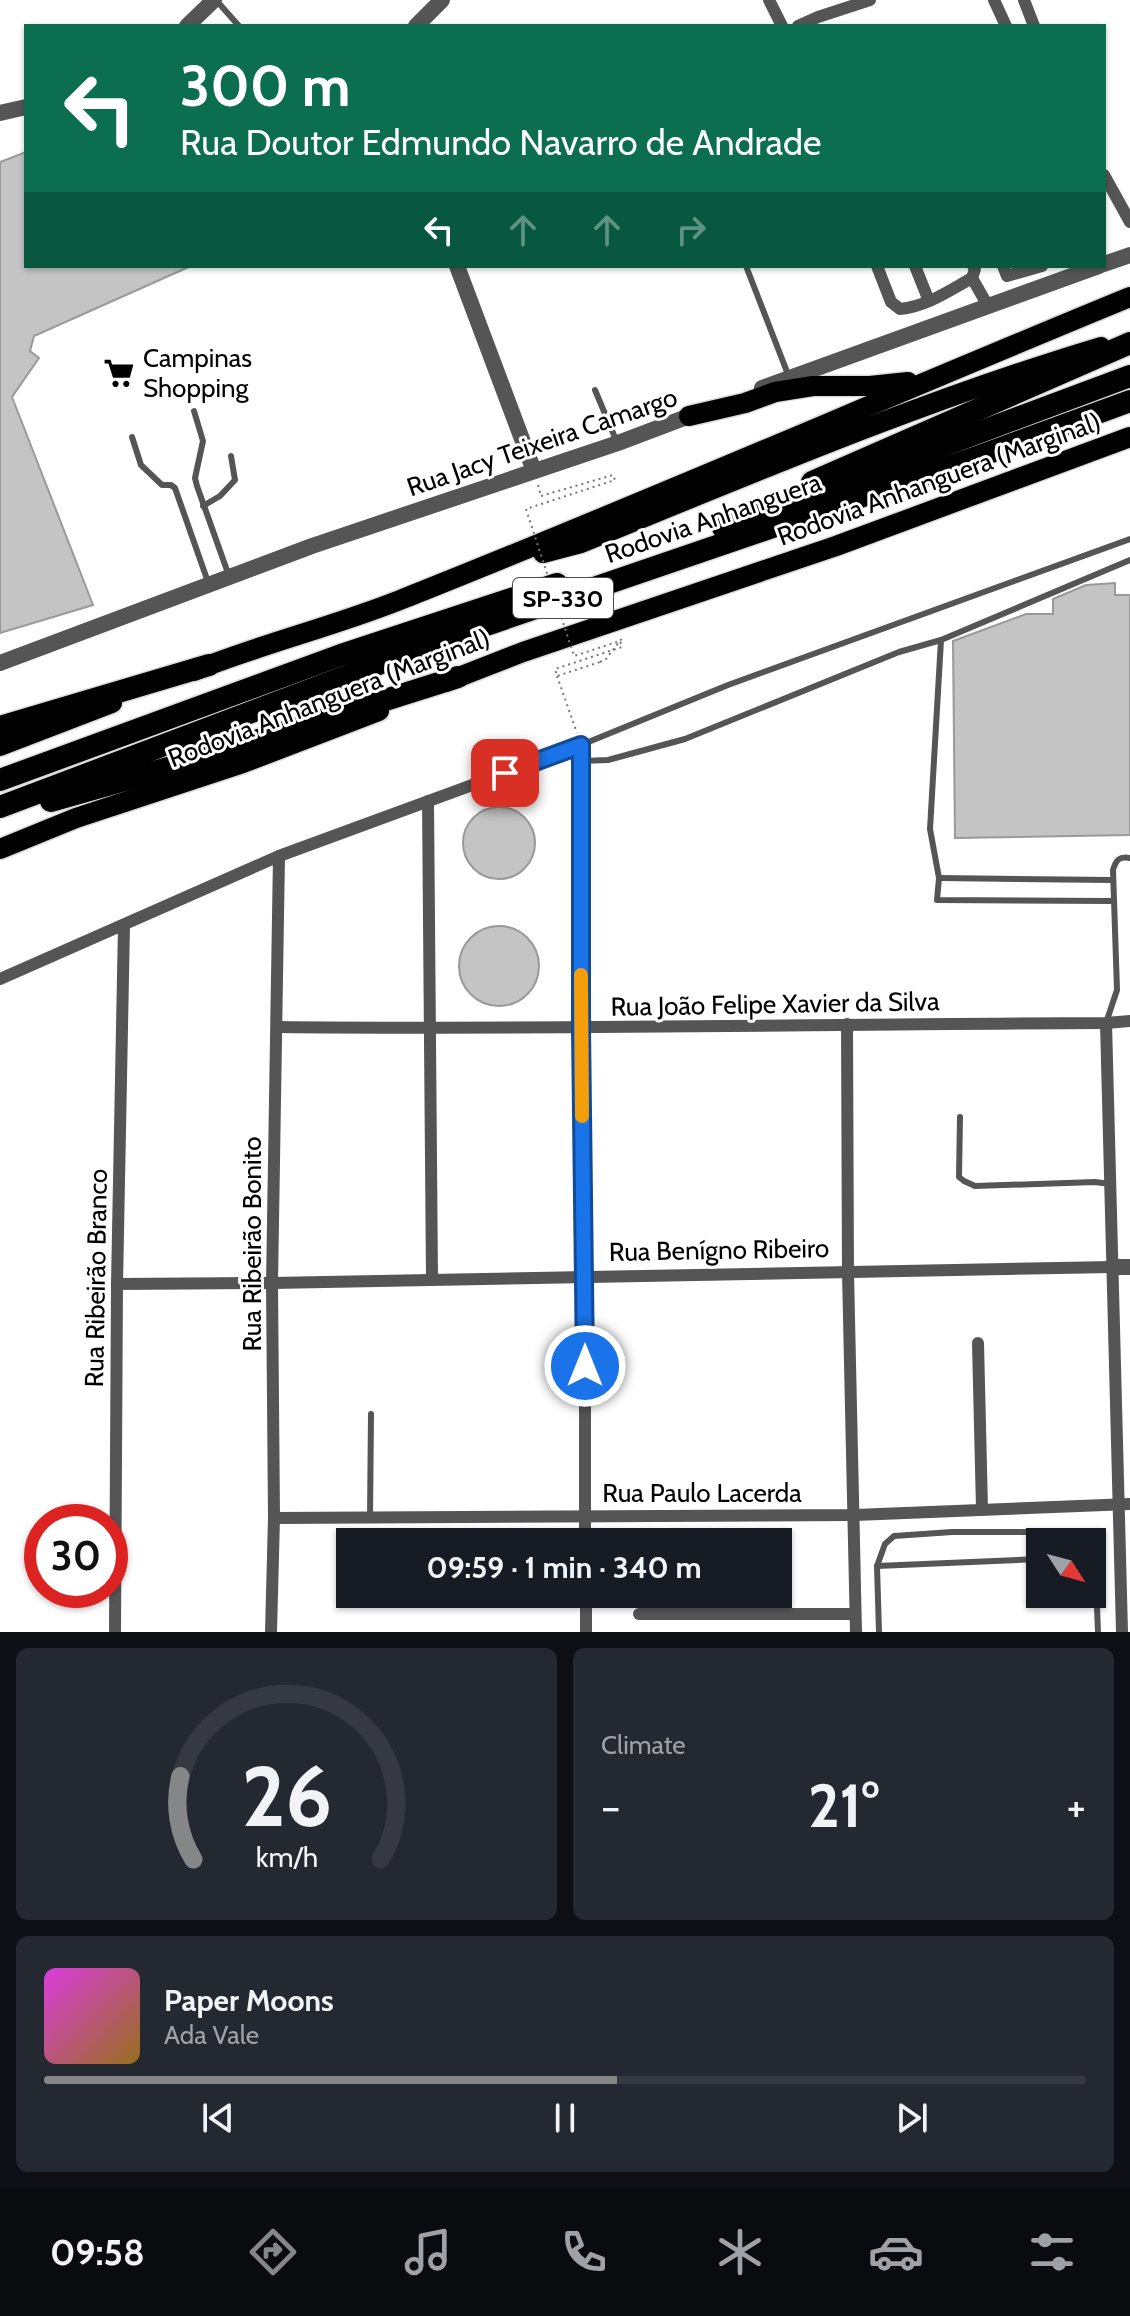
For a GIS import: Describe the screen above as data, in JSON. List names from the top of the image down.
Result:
{
  "streets": {
    "highway": ["Rodovia Anhanguera (Marginal)", "Rodovia Anhanguera", "SP-330"],
    "street": [
      "Rua Jacy Teixeira Camargo",
      "Rua João Felipe Xavier da Silva",
      "Rua Ribeirão Bonito",
      "Rua Benígno Ribeiro",
      "Rua Ribeirão Branco",
      "Rua Paulo Lacerda"
    ]
  },
  "crossings": [
    ["Rua João Felipe Xavier da Silva", "Rua Ribeirão Bonito"],
    ["Rua Ribeirão Bonito", "Rua Benígno Ribeiro"],
    ["Rua Ribeirão Bonito", "Rua Paulo Lacerda"],
    ["Rua Benígno Ribeiro", "Rua Ribeirão Branco"]
  ],
  "places": {
    "supermarket": ["Campinas Shopping"]
  },
  "north": "bottom right",
  "page": {
    "turn": ["300 m", "Rua Doutor Edmundo Navarro de Andrade"],
    "limit": "30",
    "trip": "09:59 · 1 min · 340 m",
    "tile": "Climate",
    "heat": ["−", "21°", "+"],
    "song": ["Paper Moons", "Ada Vale"],
    "tabs": "09:58",
    "gauge": ["26", "km/h"]
  }
}
